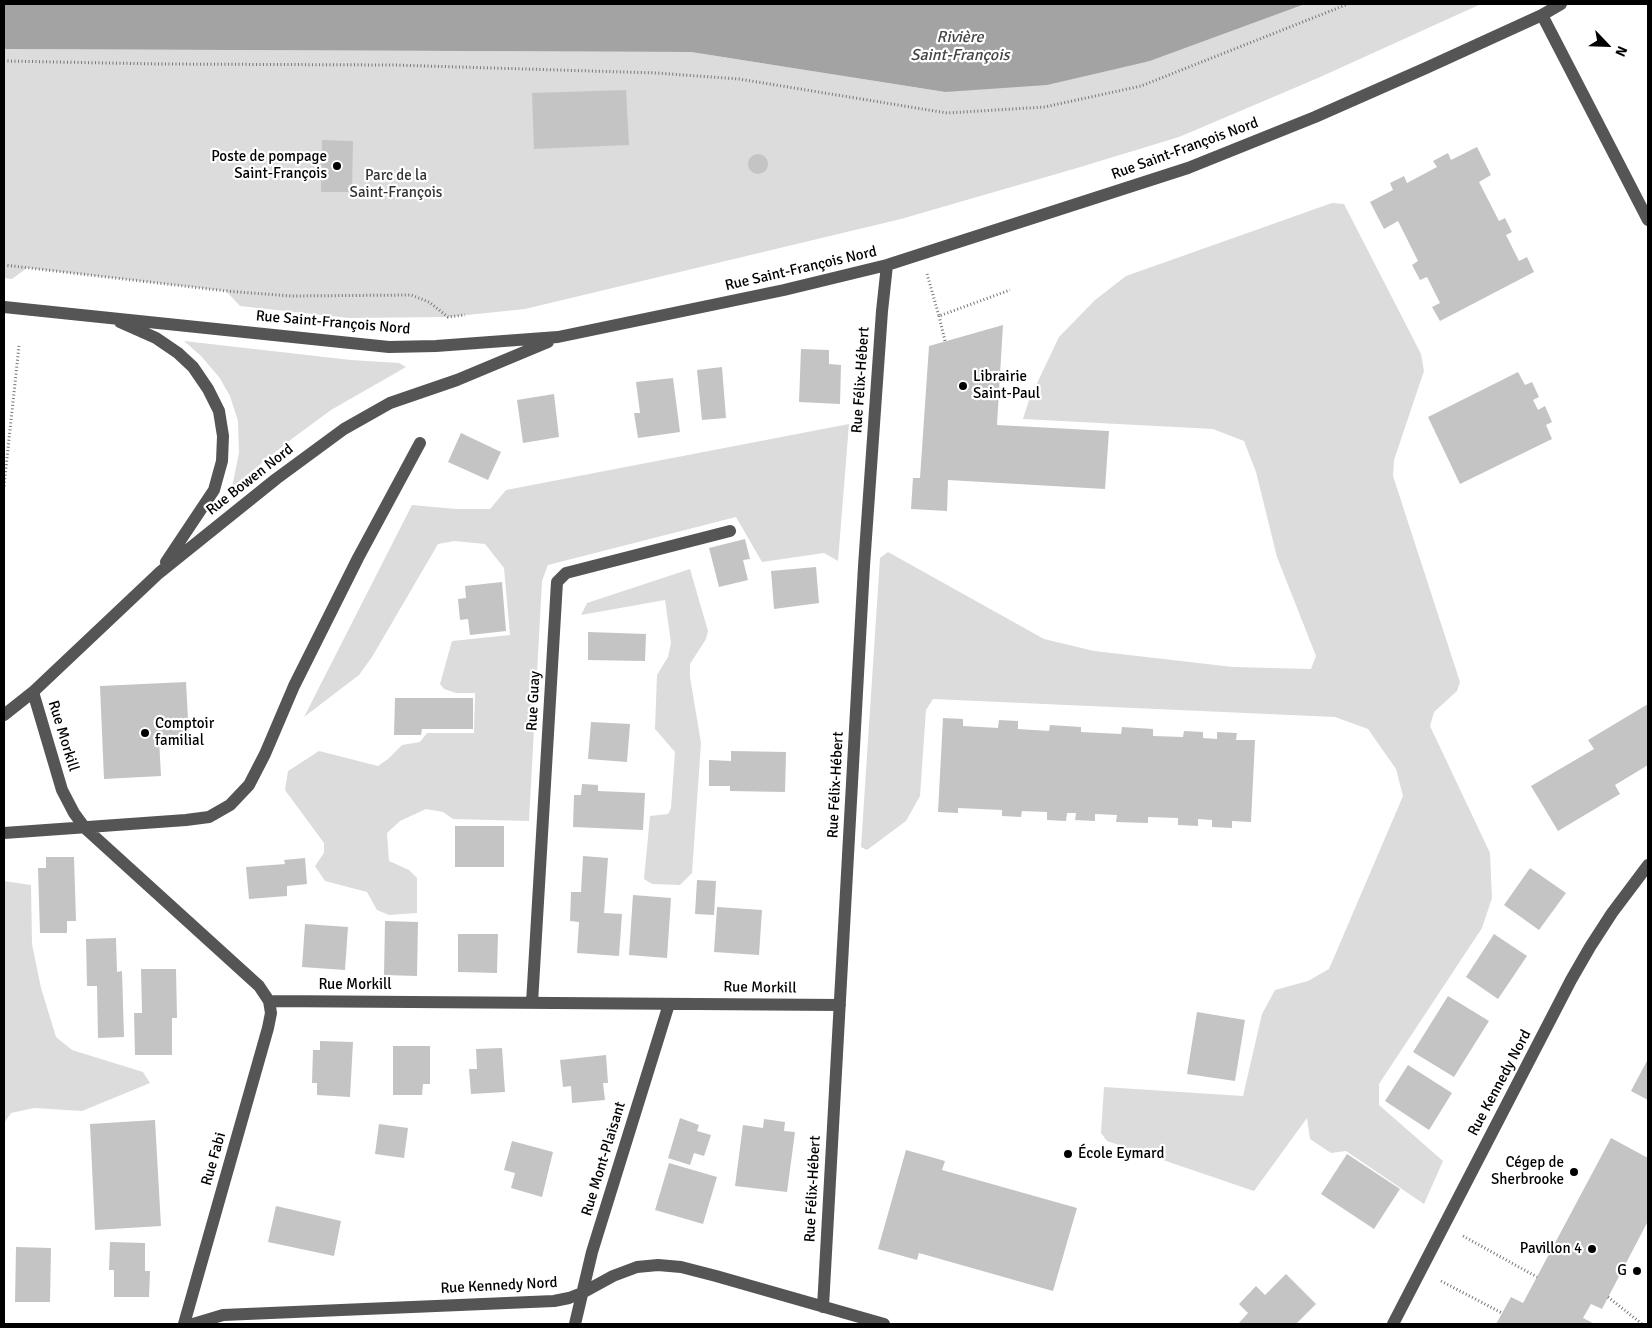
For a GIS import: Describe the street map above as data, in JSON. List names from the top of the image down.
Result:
{
  "streets": {
    "street": [
      "Rue Saint-François Nord",
      "Rue Félix-Hébert",
      "Rue Bowen Nord",
      "Rue Guay",
      "Rue Morkill",
      "Rue Kennedy Nord",
      "Rue Fabi",
      "Rue Mont-Plaisant"
    ]
  },
  "crossings": [
    ["Rue Saint-François Nord", "Rue Félix-Hébert"],
    ["Rue Saint-François Nord", "Rue Bowen Nord"],
    ["Rue Félix-Hébert", "Rue Morkill"],
    ["Rue Félix-Hébert", "Rue Kennedy Nord"],
    ["Rue Bowen Nord", "Rue Morkill"],
    ["Rue Guay", "Rue Morkill"],
    ["Rue Morkill", "Rue Fabi"],
    ["Rue Morkill", "Rue Mont-Plaisant"],
    ["Rue Kennedy Nord", "Rue Mont-Plaisant"]
  ],
  "water": ["Rivière Saint-François"],
  "parks": ["Parc de la Saint-François"],
  "places": [
    "Poste de pompage Saint-François",
    "Librairie Saint-Paul",
    "Comptoir familial",
    "École Eymard",
    "Cégep de Sherbrooke",
    "Pavillon 4",
    "G"
  ],
  "north": "bottom right"
}
